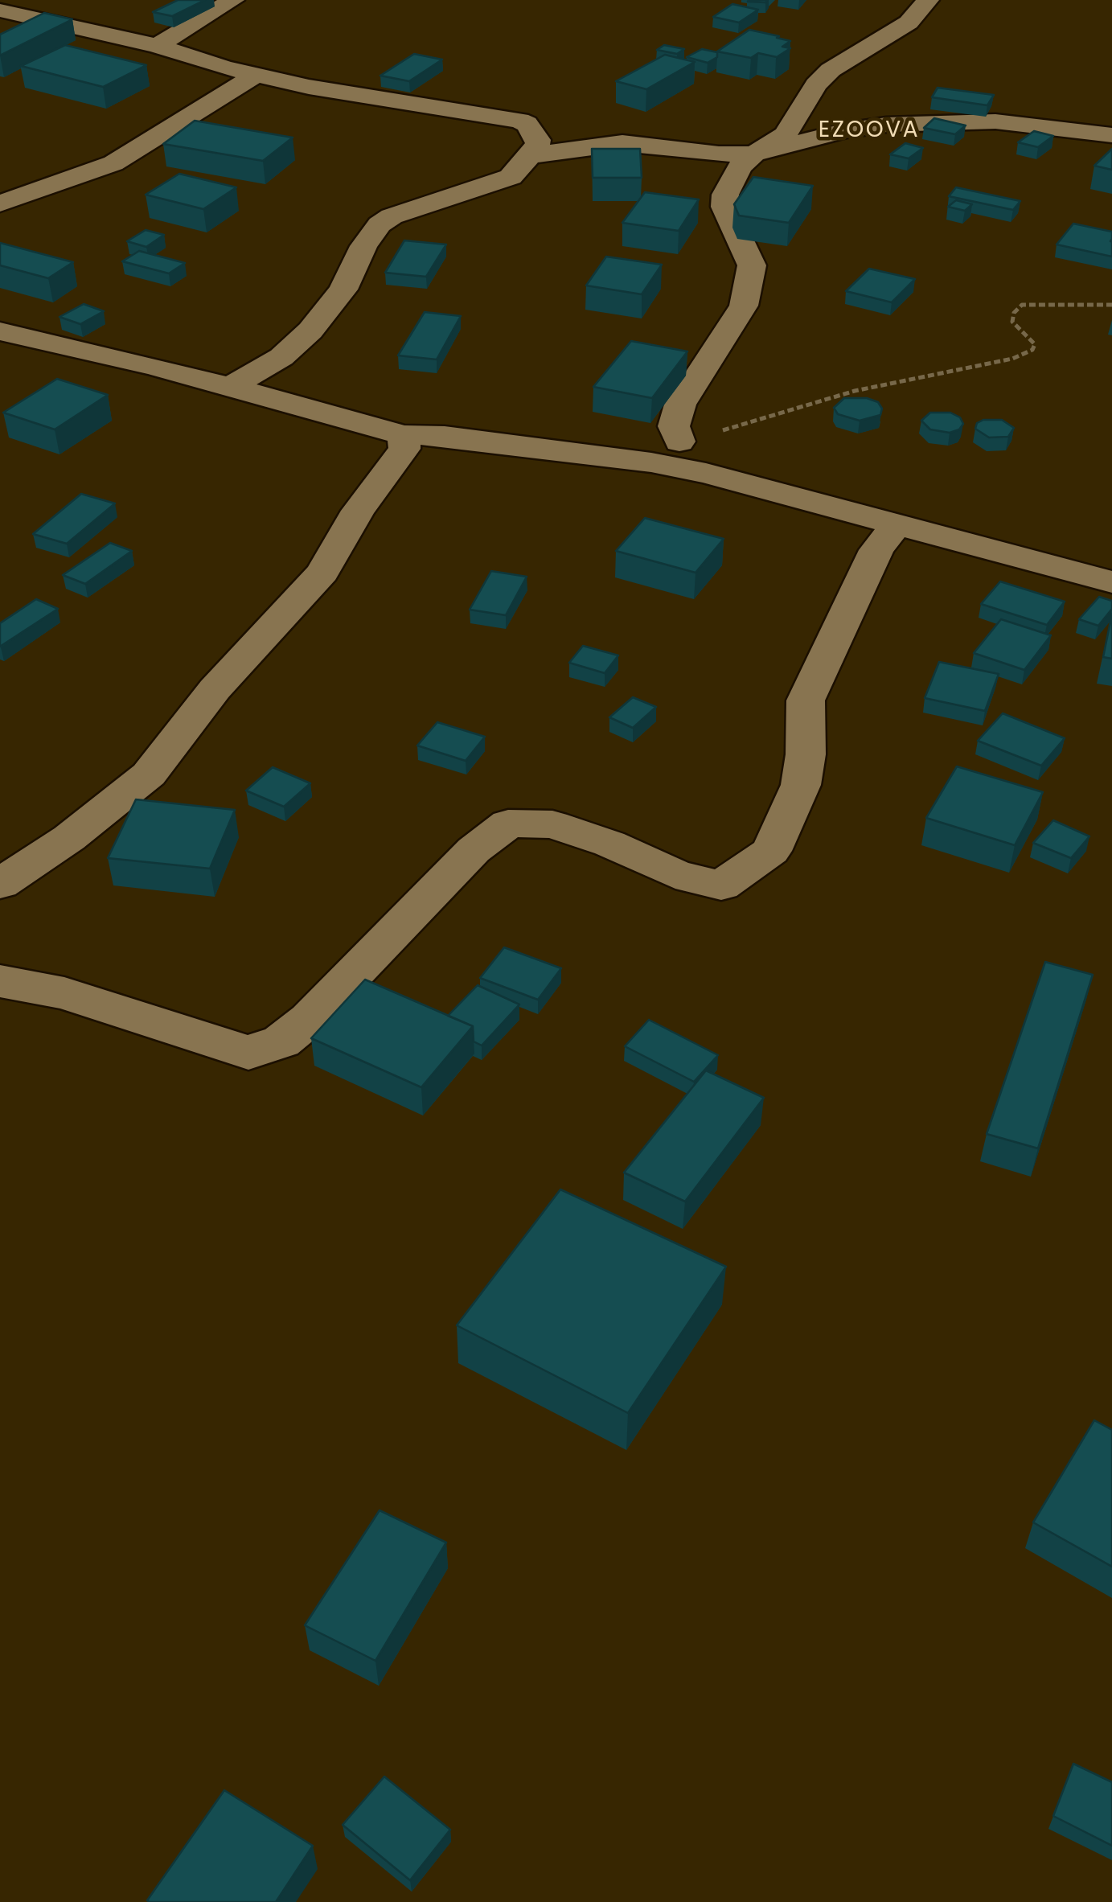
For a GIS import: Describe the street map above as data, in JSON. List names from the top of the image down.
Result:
{
  "districts": ["EZOOVA"]
}
